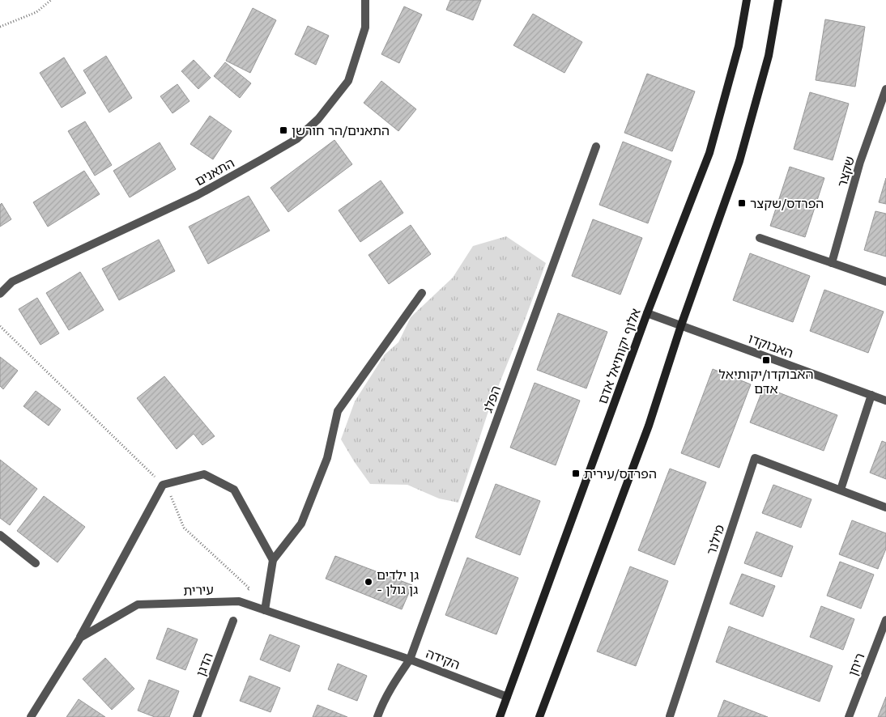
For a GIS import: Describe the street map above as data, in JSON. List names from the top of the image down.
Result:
{
  "streets": {
    "street": [
      "התאנים",
      "שקצר",
      "האבוקדו",
      "אלוף יקותיאל אדם",
      "הפלג",
      "מילנר",
      "עירית",
      "הקידה",
      "הדגן",
      "ריחן"
    ]
  },
  "crossings": [
    ["האבוקדו", "אלוף יקותיאל אדם"],
    ["אלוף יקותיאל אדם", "הקידה"],
    ["הפלג", "עירית"],
    ["הפלג", "הקידה"],
    ["עירית", "הקידה"]
  ],
  "places": {
    "transit": [
      "התאנים/הר חורשן",
      "הפרדס/שקצר",
      "האבוקדו/יקותיאל אדם",
      "הפרדס/עירית"
    ],
    "other": ["גן ילדים - גן גולן"]
  }
}
